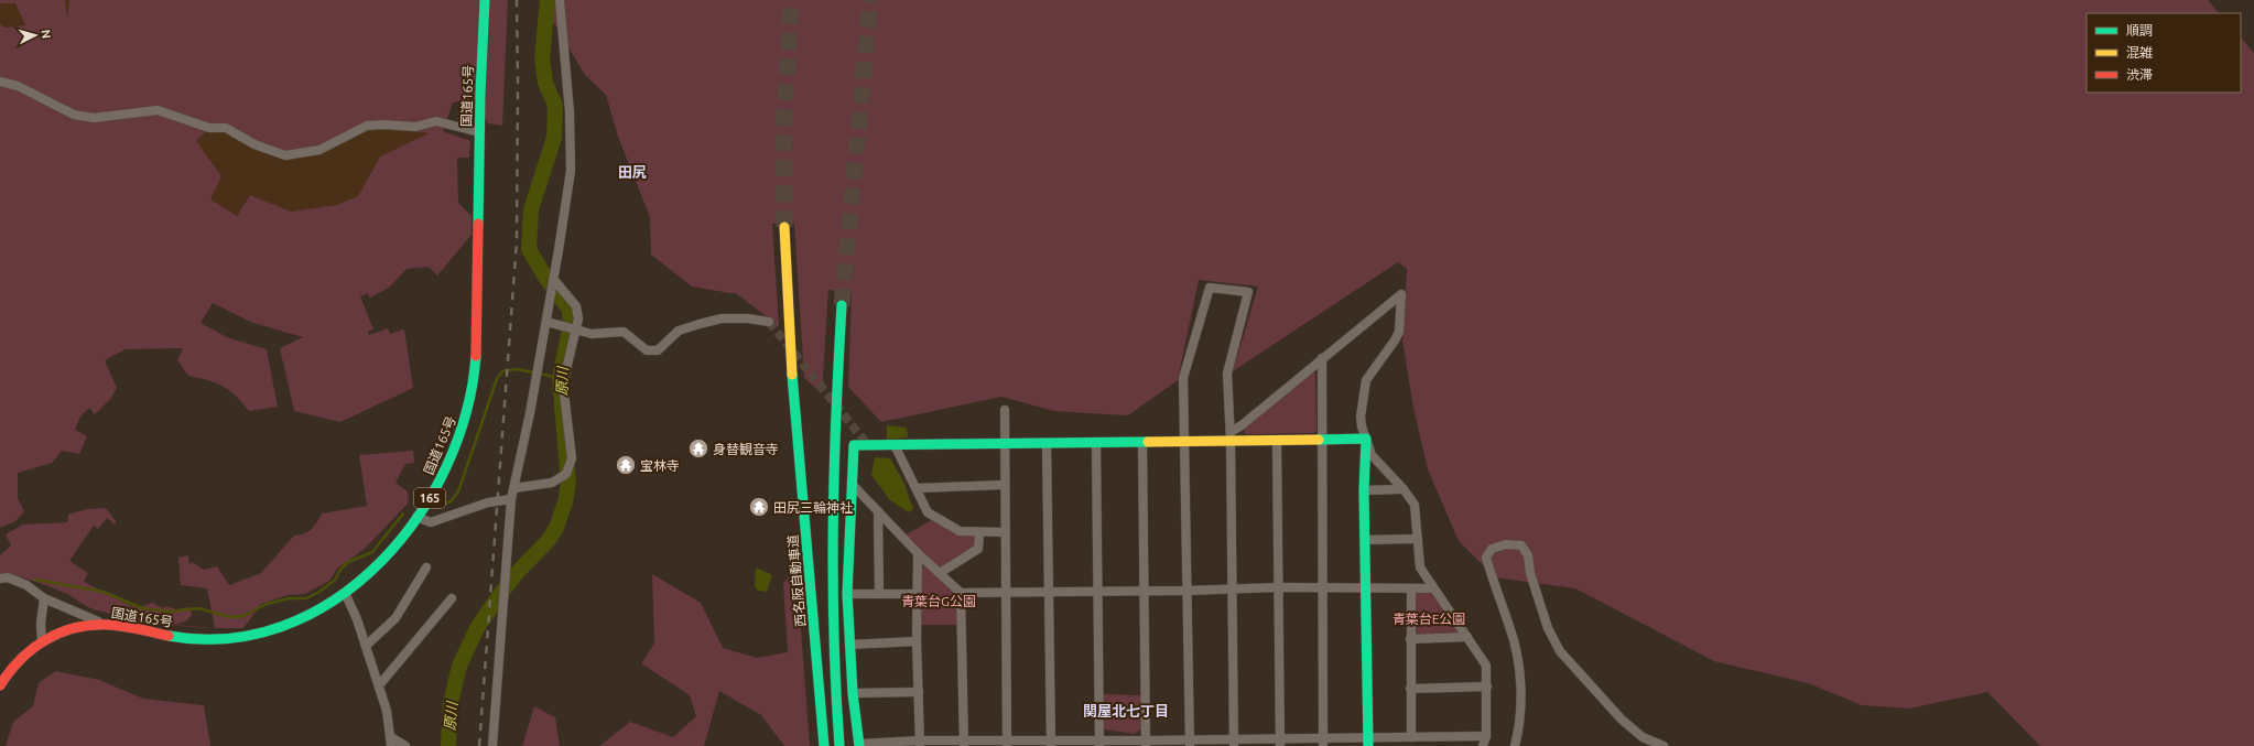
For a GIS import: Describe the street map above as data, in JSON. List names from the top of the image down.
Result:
{
  "streets": {
    "main road": ["国道165号", "165", "西名阪自動車道"]
  },
  "districts": ["田尻", "関屋北七丁目"],
  "water": ["原川"],
  "parks": ["青葉台G公園", "青葉台E公園"],
  "places": {
    "temple": ["身替観音寺", "宝林寺", "田尻三輪神社"]
  },
  "legend": ["順調", "混雑", "渋滞"],
  "north": "right"
}
